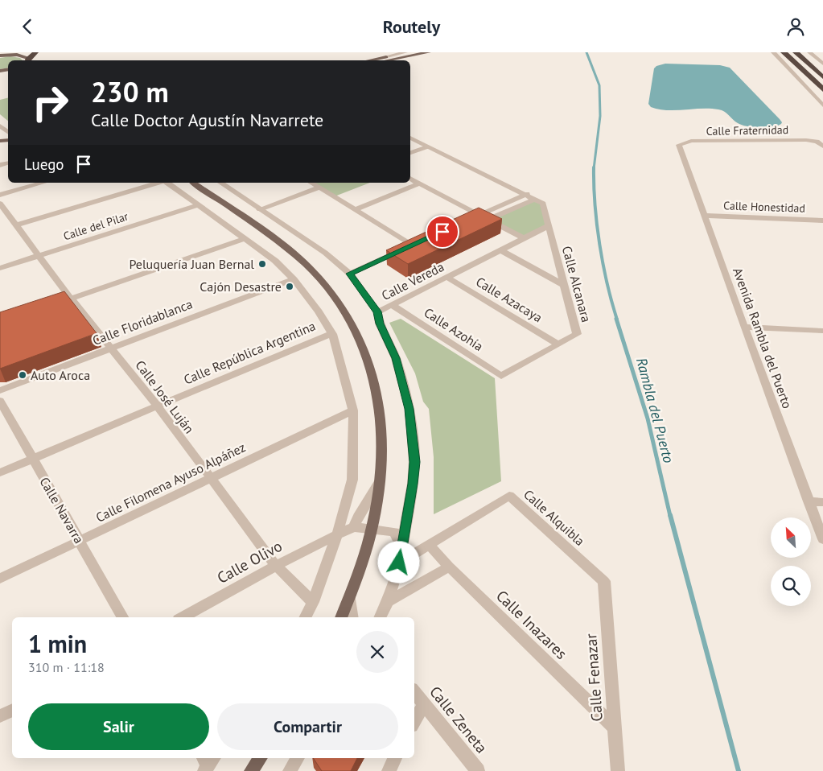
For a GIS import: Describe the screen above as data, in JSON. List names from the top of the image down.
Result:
{
  "streets": {
    "street": [
      "Calle Fraternidad",
      "Calle Honestidad",
      "Calle del Pilar",
      "Calle Vereda",
      "Calle Alcanara",
      "Calle Azacaya",
      "Calle Floridablanca",
      "Calle Azohía",
      "Avenida Rambla del Puerto",
      "Calle República Argentina",
      "Calle José Luján",
      "Calle Filomena Ayuso Alpáñez",
      "Calle Navarra",
      "Calle Alquibla",
      "Calle Olivo",
      "Calle Inazares",
      "Calle Fenazar",
      "Calle Zeneta"
    ]
  },
  "crossings": [
    ["Calle Fraternidad", "Avenida Rambla del Puerto"],
    ["Calle Honestidad", "Avenida Rambla del Puerto"],
    ["Calle del Pilar", "Calle José Luján"],
    ["Calle Vereda", "Calle Alcanara"],
    ["Calle Vereda", "Calle Azacaya"],
    ["Calle Vereda", "Calle Azohía"],
    ["Calle Alcanara", "Calle Azacaya"],
    ["Calle Alcanara", "Calle Azohía"],
    ["Calle Floridablanca", "Calle José Luján"],
    ["Calle República Argentina", "Calle José Luján"],
    ["Calle República Argentina", "Calle Navarra"],
    ["Calle José Luján", "Calle Filomena Ayuso Alpáñez"],
    ["Calle José Luján", "Calle Olivo"],
    ["Calle Filomena Ayuso Alpáñez", "Calle Navarra"],
    ["Calle Alquibla", "Calle Inazares"],
    ["Calle Alquibla", "Calle Fenazar"],
    ["Calle Inazares", "Calle Fenazar"]
  ],
  "water": ["Rambla del Puerto"],
  "places": ["Peluquería Juan Bernal", "Cajón Desastre", "Auto Aroca"],
  "north": "top left",
  "page": {
    "header": "Routely",
    "turn": ["230 m", "Calle Doctor Agustín Navarrete"],
    "then": "Luego",
    "heading": ["1 min", "310 m · 11:18"],
    "buttons": ["Salir", "Compartir"]
  }
}
